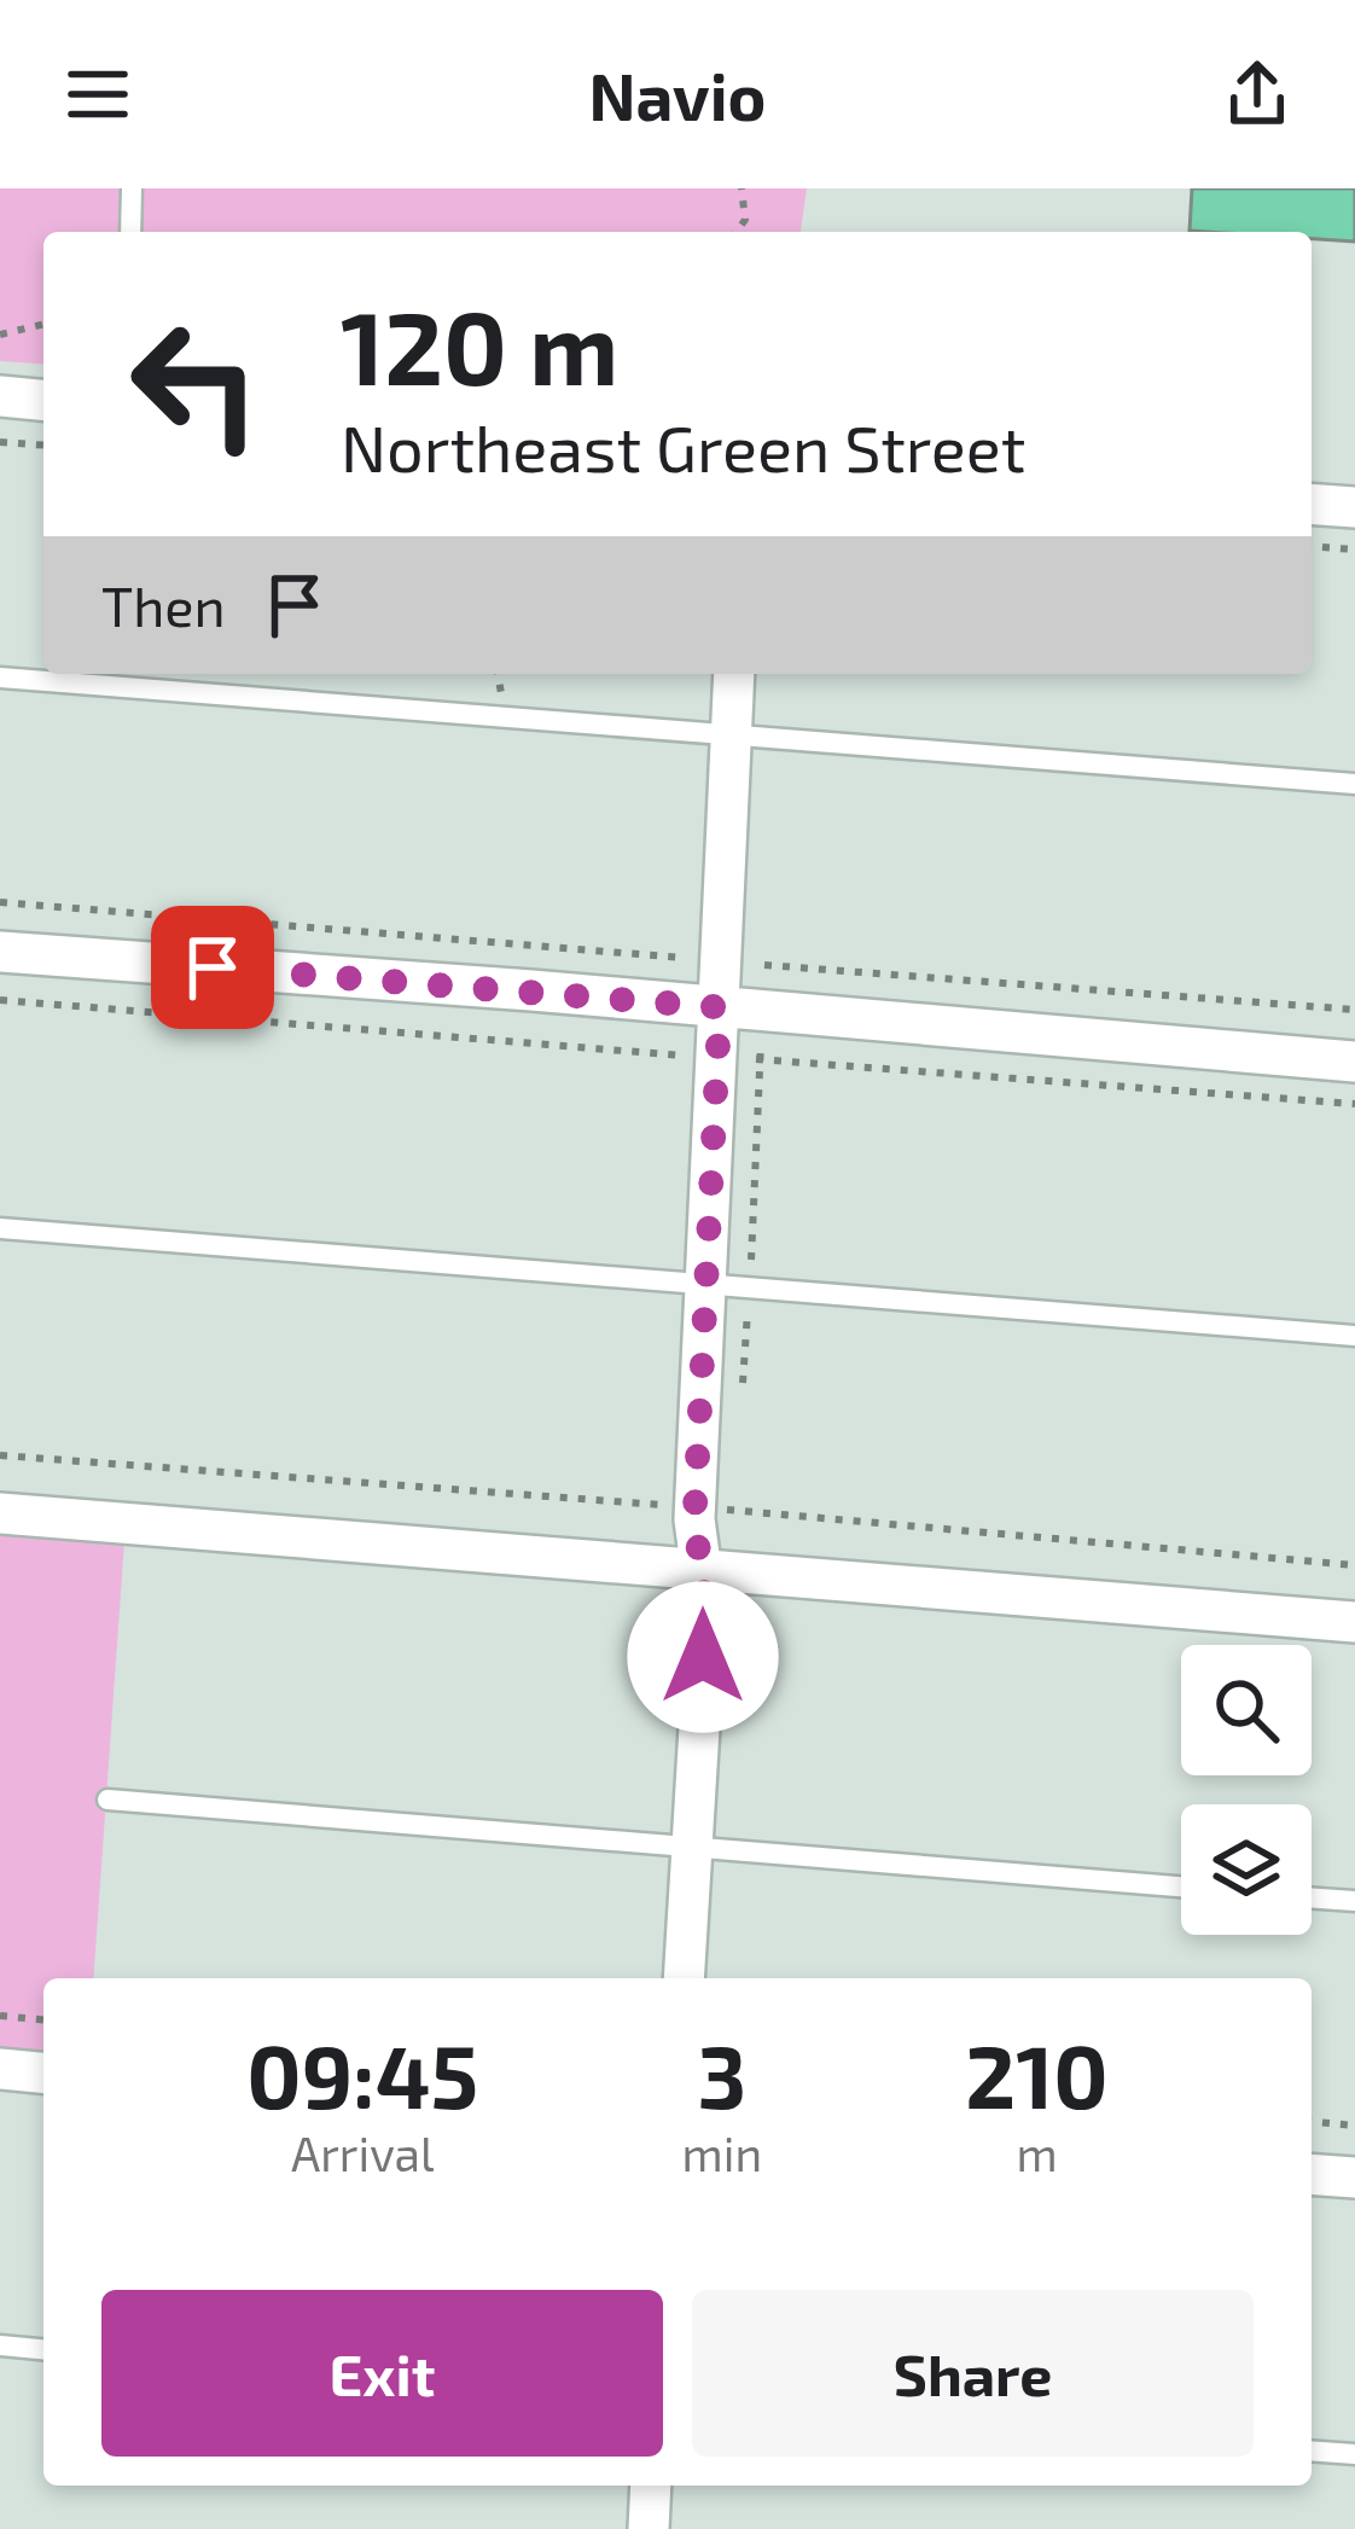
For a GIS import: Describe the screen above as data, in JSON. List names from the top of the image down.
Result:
{
  "page": {
    "header": "Navio",
    "turn": ["120 m", "Northeast Green Street"],
    "then": "Then",
    "eta": [
      "09:45",
      "Arrival",
      "3",
      "min",
      "210",
      "m"
    ],
    "buttons": ["Exit", "Share"]
  }
}
